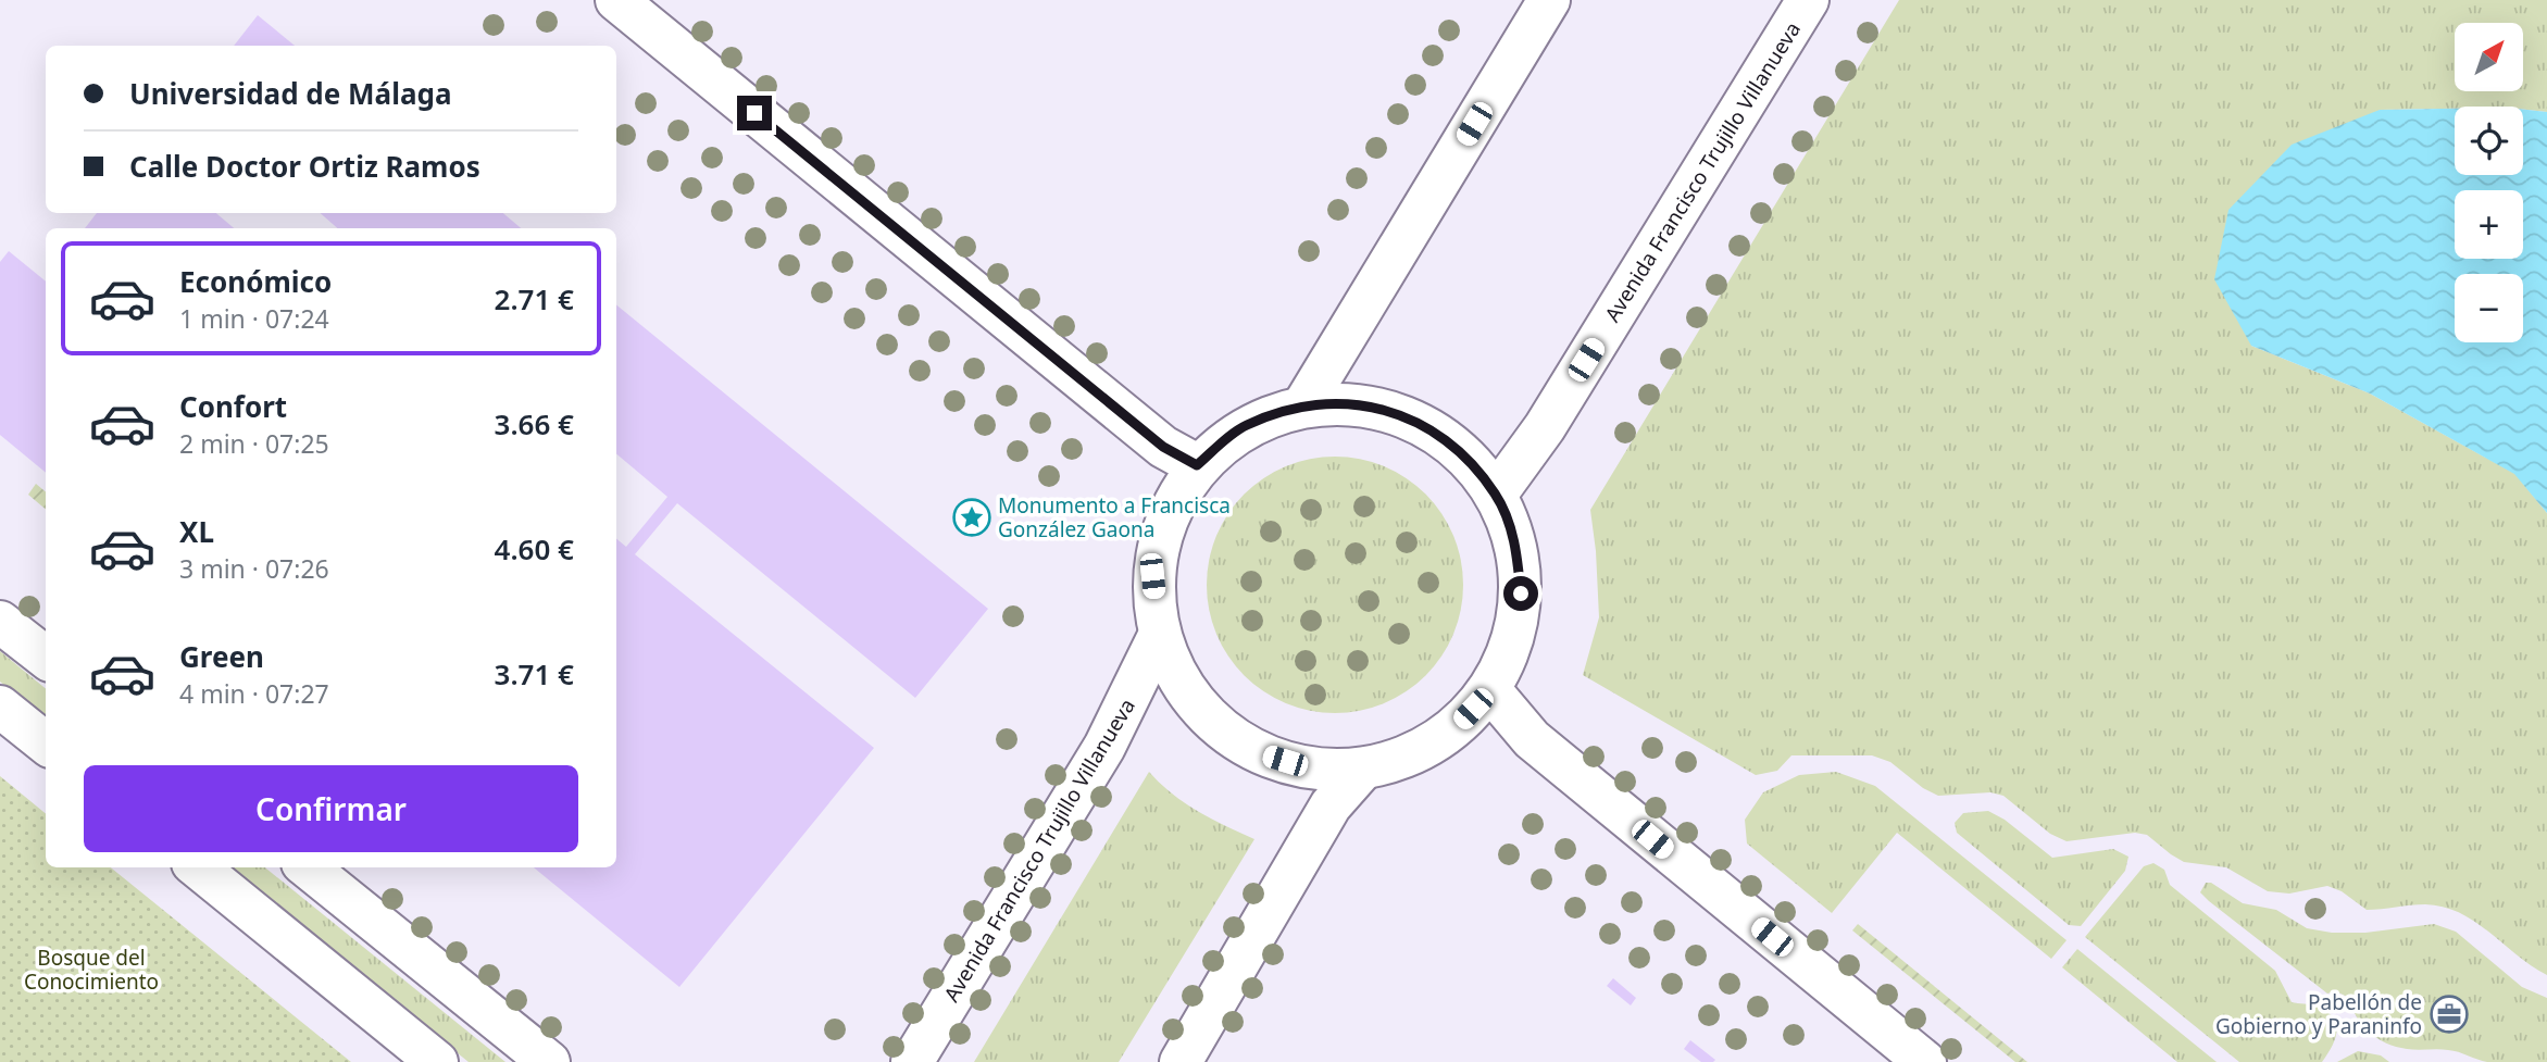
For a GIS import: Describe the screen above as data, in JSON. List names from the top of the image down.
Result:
{
  "streets": {
    "street": ["Avenida Francisco Trujillo Villanueva"]
  },
  "parks": ["Bosque del Conocimiento"],
  "places": {
    "place": ["Monumento a Francisca González Gaona"],
    "office": ["Pabellón de Gobierno y Paraninfo"]
  },
  "north": "top right",
  "page": {
    "map_buttons": ["+", "−"],
    "banner": ["Universidad de Málaga", "Calle Doctor Ortiz Ramos"],
    "list": [
      {
        "name": "Económico",
        "note": "1 min · 07:24",
        "value": "2.71 €"
      },
      {
        "name": "Confort",
        "note": "2 min · 07:25",
        "value": "3.66 €"
      },
      {
        "name": "XL",
        "note": "3 min · 07:26",
        "value": "4.60 €"
      },
      {
        "name": "Green",
        "note": "4 min · 07:27",
        "value": "3.71 €"
      }
    ],
    "buttons": "Confirmar"
  }
}
